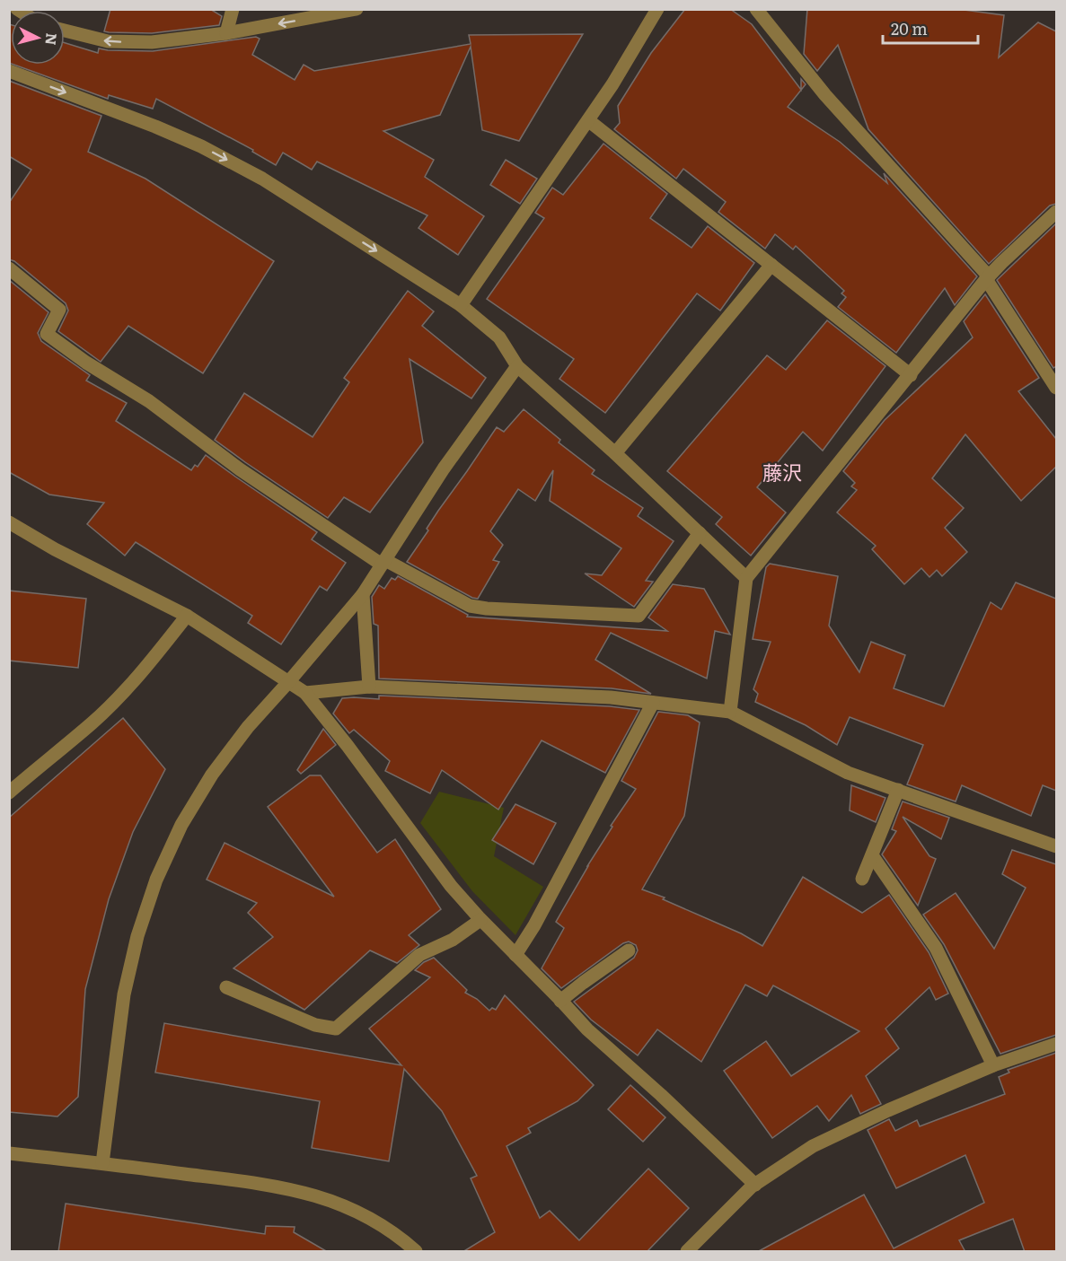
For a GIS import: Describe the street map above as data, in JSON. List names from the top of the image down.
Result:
{
  "districts": ["藤沢"],
  "scale_bar": "20 m",
  "north": "right"
}
